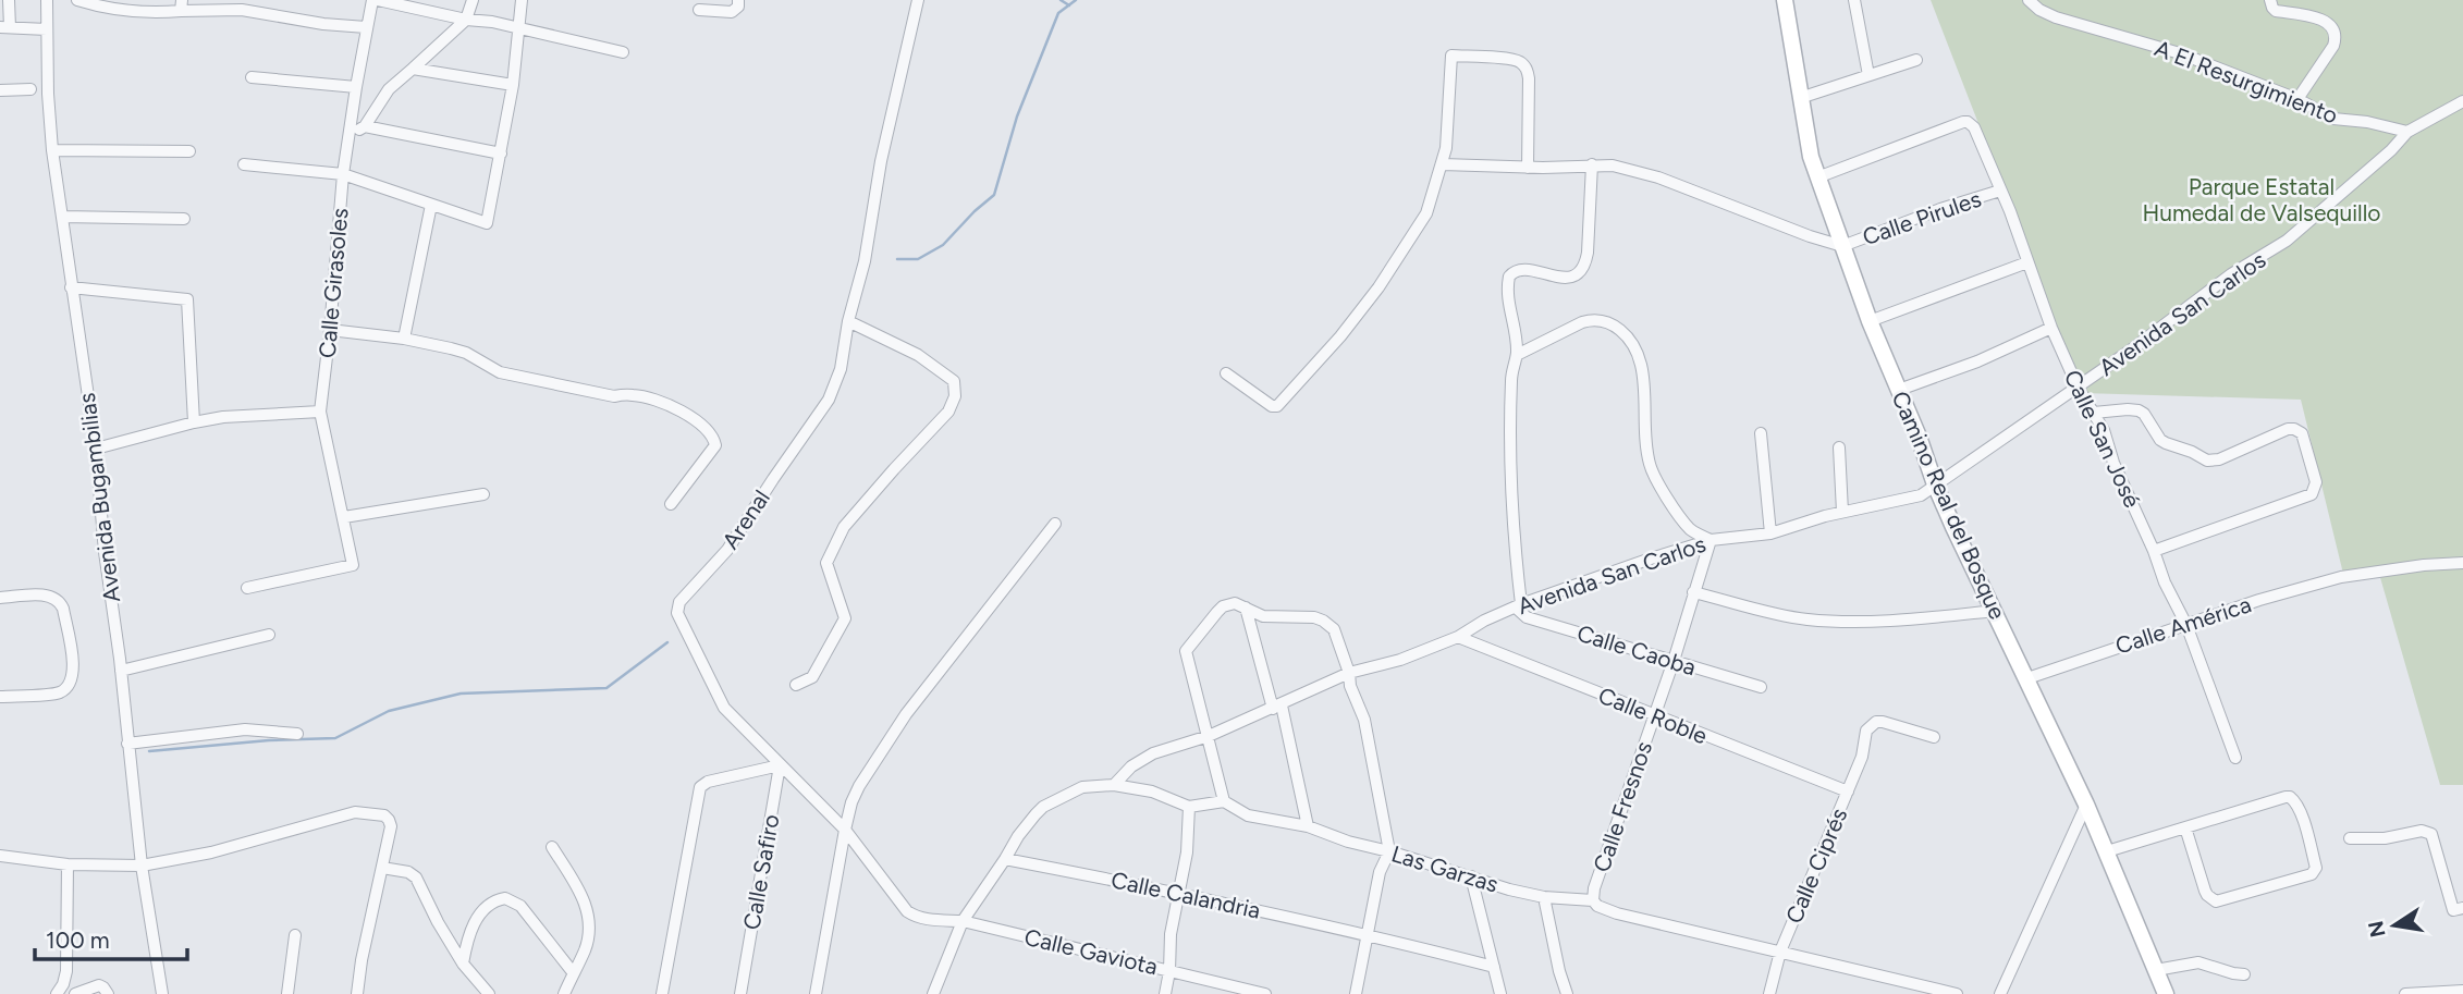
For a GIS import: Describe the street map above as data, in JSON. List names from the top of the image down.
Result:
{
  "streets": {
    "street": [
      "A El Resurgimiento",
      "Calle Pirules",
      "Calle Girasoles",
      "Avenida San Carlos",
      "Calle San José",
      "Avenida Bugambilias",
      "Camino Real del Bosque",
      "Arenal",
      "Calle América",
      "Calle Caoba",
      "Calle Roble",
      "Calle Fresnos",
      "Calle Ciprés",
      "Las Garzas",
      "Calle Safiro",
      "Calle Calandria",
      "Calle Gaviota"
    ]
  },
  "crossings": [
    ["A El Resurgimiento", "Avenida San Carlos"],
    ["Calle Pirules", "Calle San José"],
    ["Calle Pirules", "Camino Real del Bosque"],
    ["Avenida San Carlos", "Calle San José"],
    ["Avenida San Carlos", "Camino Real del Bosque"],
    ["Avenida San Carlos", "Calle Caoba"],
    ["Avenida San Carlos", "Calle Roble"],
    ["Avenida San Carlos", "Calle Fresnos"],
    ["Calle San José", "Camino Real del Bosque"],
    ["Calle San José", "Calle América"],
    ["Camino Real del Bosque", "Calle América"],
    ["Arenal", "Calle Safiro"],
    ["Arenal", "Calle Gaviota"],
    ["Calle Caoba", "Calle Fresnos"],
    ["Calle Roble", "Calle Fresnos"],
    ["Calle Roble", "Calle Ciprés"],
    ["Calle Fresnos", "Las Garzas"],
    ["Calle Ciprés", "Las Garzas"]
  ],
  "parks": ["Parque Estatal Humedal de Valsequillo"],
  "scale_bar": "100 m",
  "north": "left"
}
